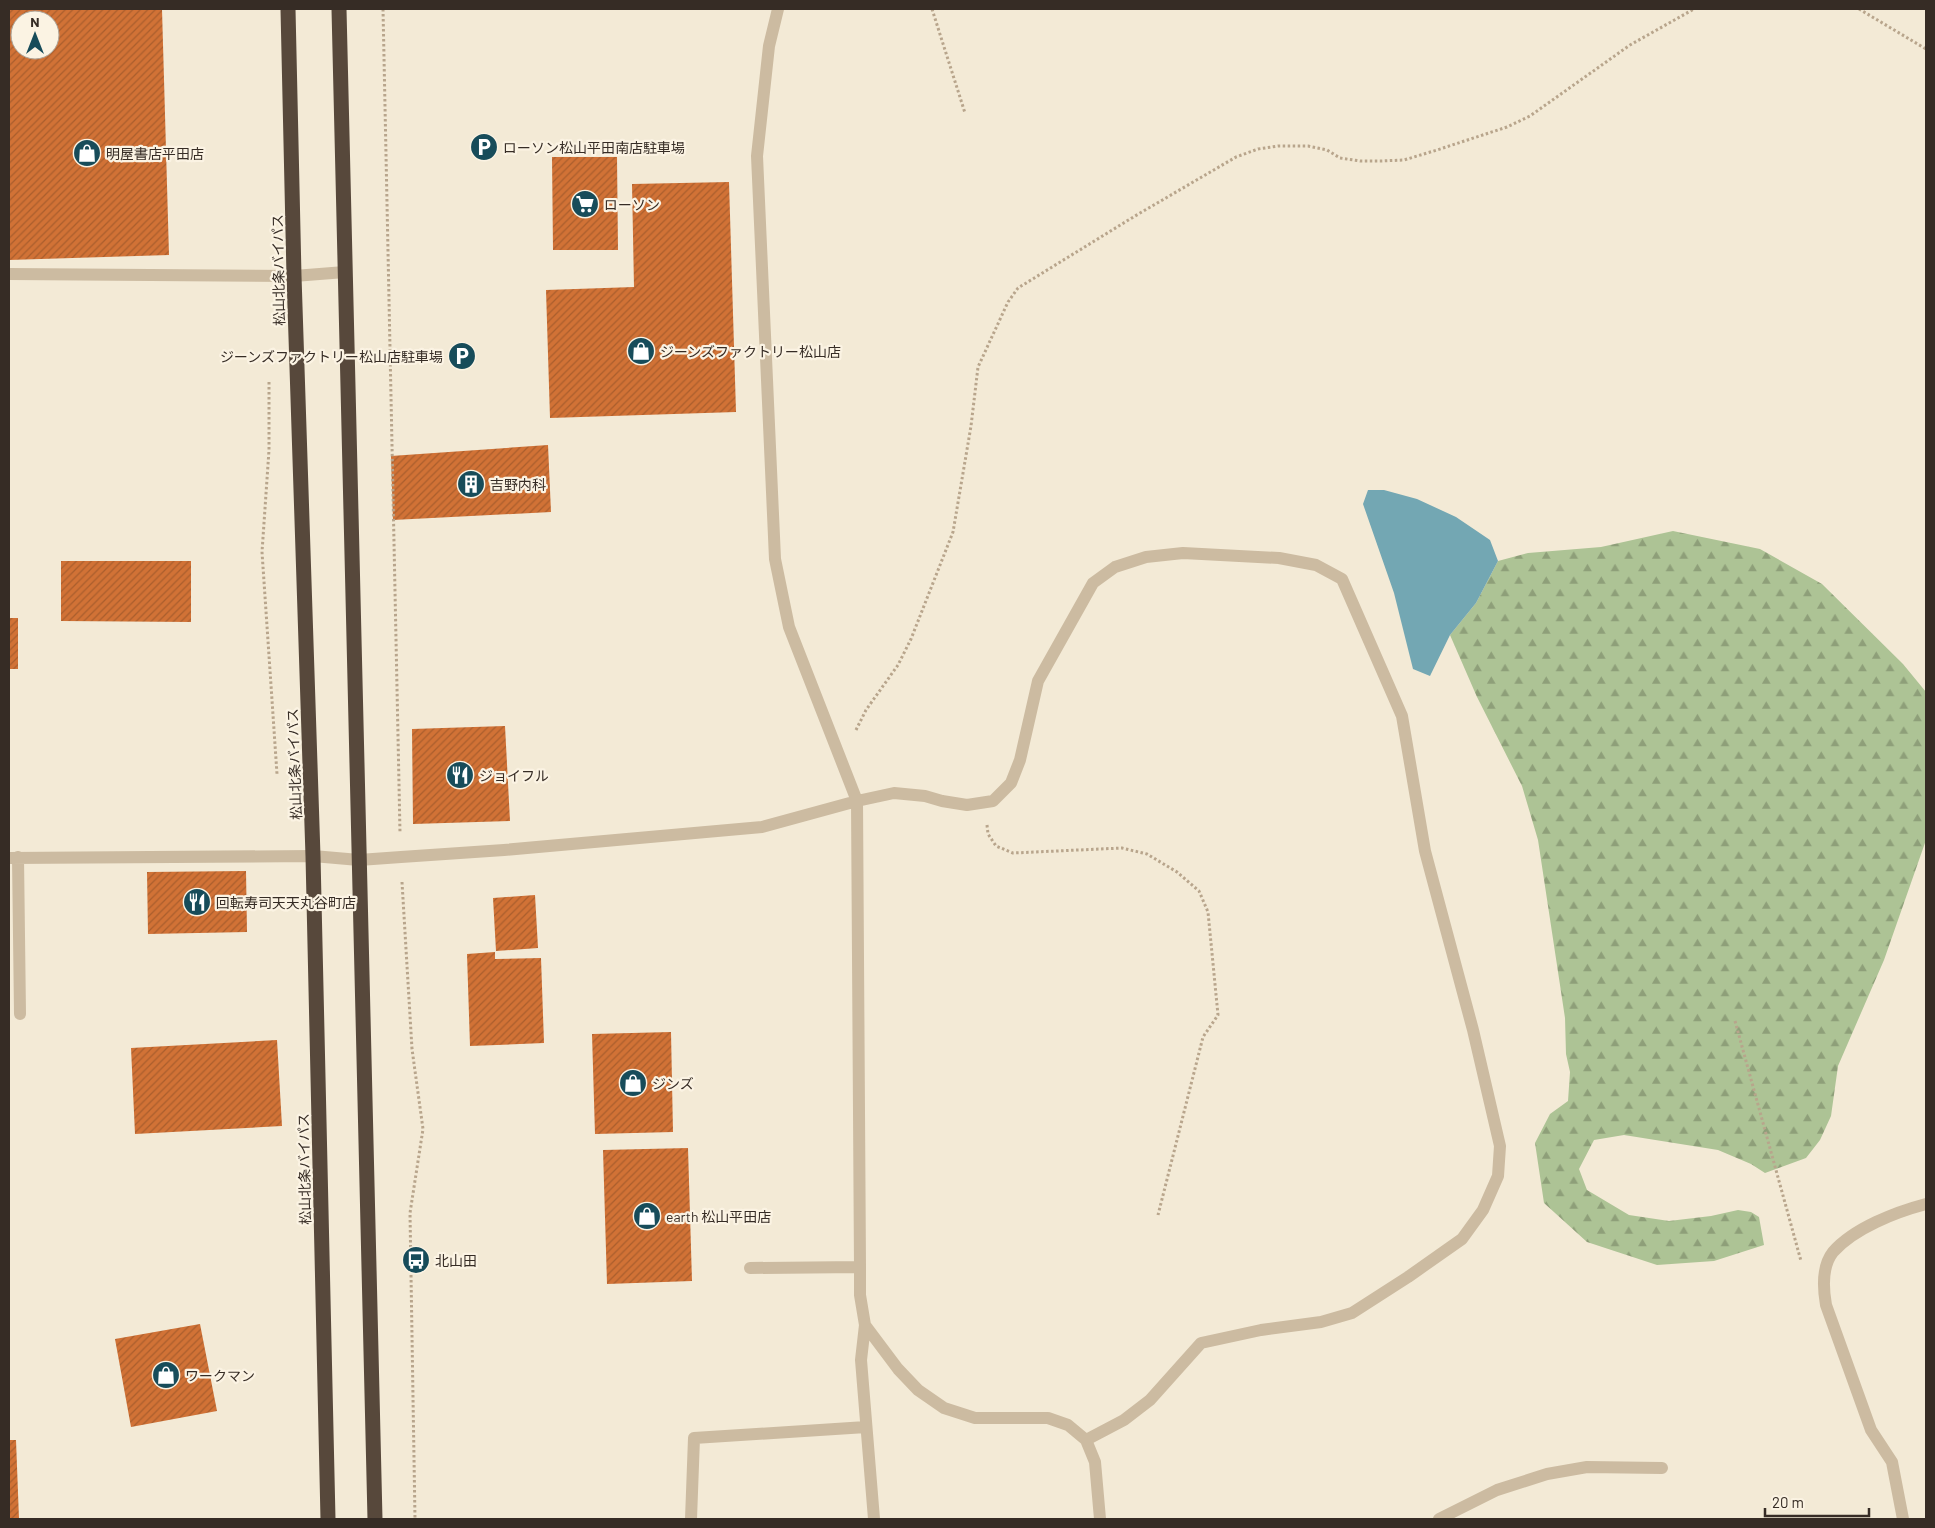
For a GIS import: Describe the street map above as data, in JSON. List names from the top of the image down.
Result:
{
  "streets": {
    "highway": ["松山北条バイパス"]
  },
  "places": {
    "parking": ["ローソン松山平田南店駐車場", "ジーンズファクトリー松山店駐車場"],
    "shop": [
      "明屋書店平田店",
      "ジーンズファクトリー松山店",
      "ジンズ",
      "earth 松山平田店",
      "ワークマン"
    ],
    "supermarket": ["ローソン"],
    "building": ["吉野内科"],
    "restaurant": ["ジョイフル", "回転寿司天天丸谷町店"],
    "bus stop": ["北山田"]
  },
  "scale_bar": "20 m",
  "north": "top"
}
